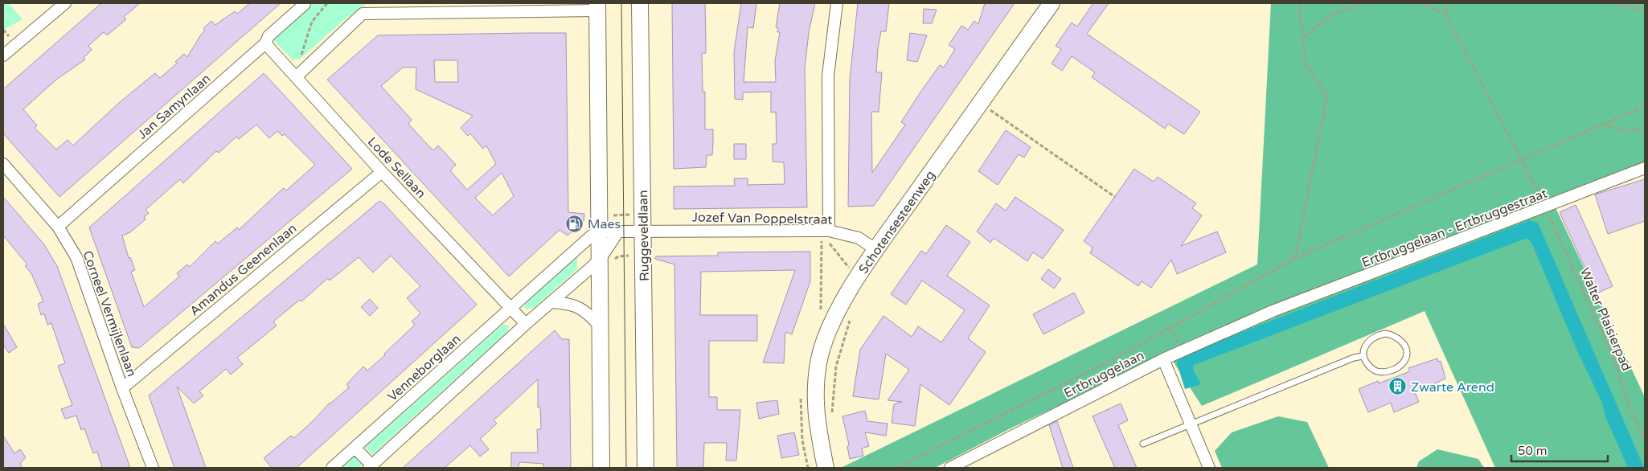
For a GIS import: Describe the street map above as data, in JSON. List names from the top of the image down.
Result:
{
  "streets": {
    "street": [
      "Jan Samynlaan",
      "Lode Sellaan",
      "Jozef Van Poppelstraat",
      "Schotensesteenweg",
      "Ertbruggelaan - Ertbruggestraat",
      "Ruggeveldlaan",
      "Amandus Geenenlaan",
      "Corneel Vermijlenlaan",
      "Venneborglaan",
      "Ertbruggelaan"
    ],
    "path": ["Walter Plaisierpad"]
  },
  "crossings": [
    ["Jan Samynlaan", "Lode Sellaan"],
    ["Jan Samynlaan", "Corneel Vermijlenlaan"],
    ["Lode Sellaan", "Amandus Geenenlaan"],
    ["Lode Sellaan", "Venneborglaan"],
    ["Jozef Van Poppelstraat", "Schotensesteenweg"],
    ["Jozef Van Poppelstraat", "Ruggeveldlaan"],
    ["Ertbruggelaan - Ertbruggestraat", "Walter Plaisierpad"],
    ["Ertbruggelaan - Ertbruggestraat", "Ertbruggelaan"],
    ["Amandus Geenenlaan", "Corneel Vermijlenlaan"]
  ],
  "places": {
    "fuel station": ["Maes"],
    "building": ["Zwarte Arend"]
  },
  "scale_bar": "50 m"
}
